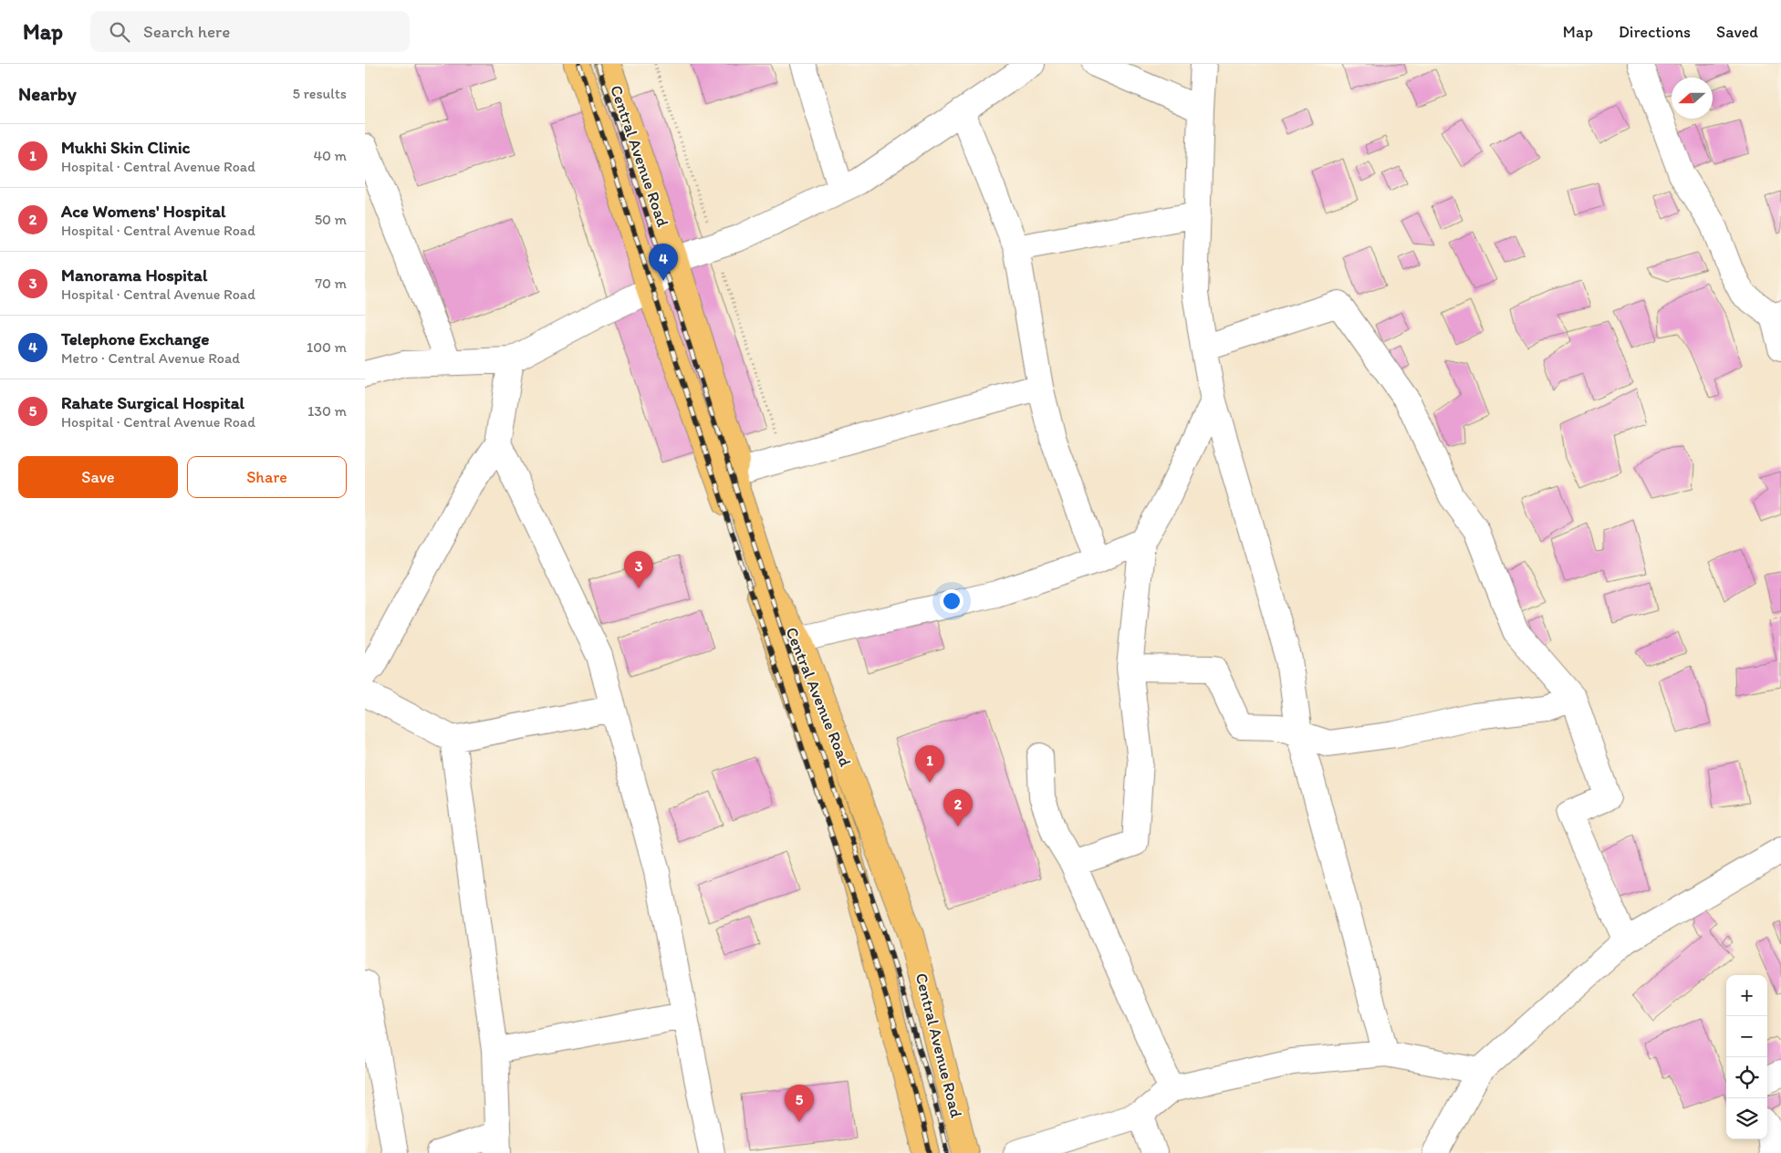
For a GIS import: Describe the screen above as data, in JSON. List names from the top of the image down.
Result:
{
  "streets": {
    "main road": ["Central Avenue Road"]
  },
  "north": "left",
  "page": {
    "header": "Map",
    "search": "Search here",
    "nav": ["Map", "Directions", "Saved"],
    "heading": ["Nearby", "5 results"],
    "list": [
      {
        "mark": "1",
        "name": "Mukhi Skin Clinic",
        "note": "Hospital · Central Avenue Road",
        "value": "40 m"
      },
      {
        "mark": "2",
        "name": "Ace Womens' Hospital",
        "note": "Hospital · Central Avenue Road",
        "value": "50 m"
      },
      {
        "mark": "3",
        "name": "Manorama Hospital",
        "note": "Hospital · Central Avenue Road",
        "value": "70 m"
      },
      {
        "mark": "4",
        "name": "Telephone Exchange",
        "note": "Metro · Central Avenue Road",
        "value": "100 m"
      },
      {
        "mark": "5",
        "name": "Rahate Surgical Hospital",
        "note": "Hospital · Central Avenue Road",
        "value": "130 m"
      }
    ],
    "pins": [
      "4",
      "3",
      "1",
      "2",
      "5"
    ],
    "buttons": ["Save", "Share"],
    "map_buttons": ["+", "−"]
  }
}
